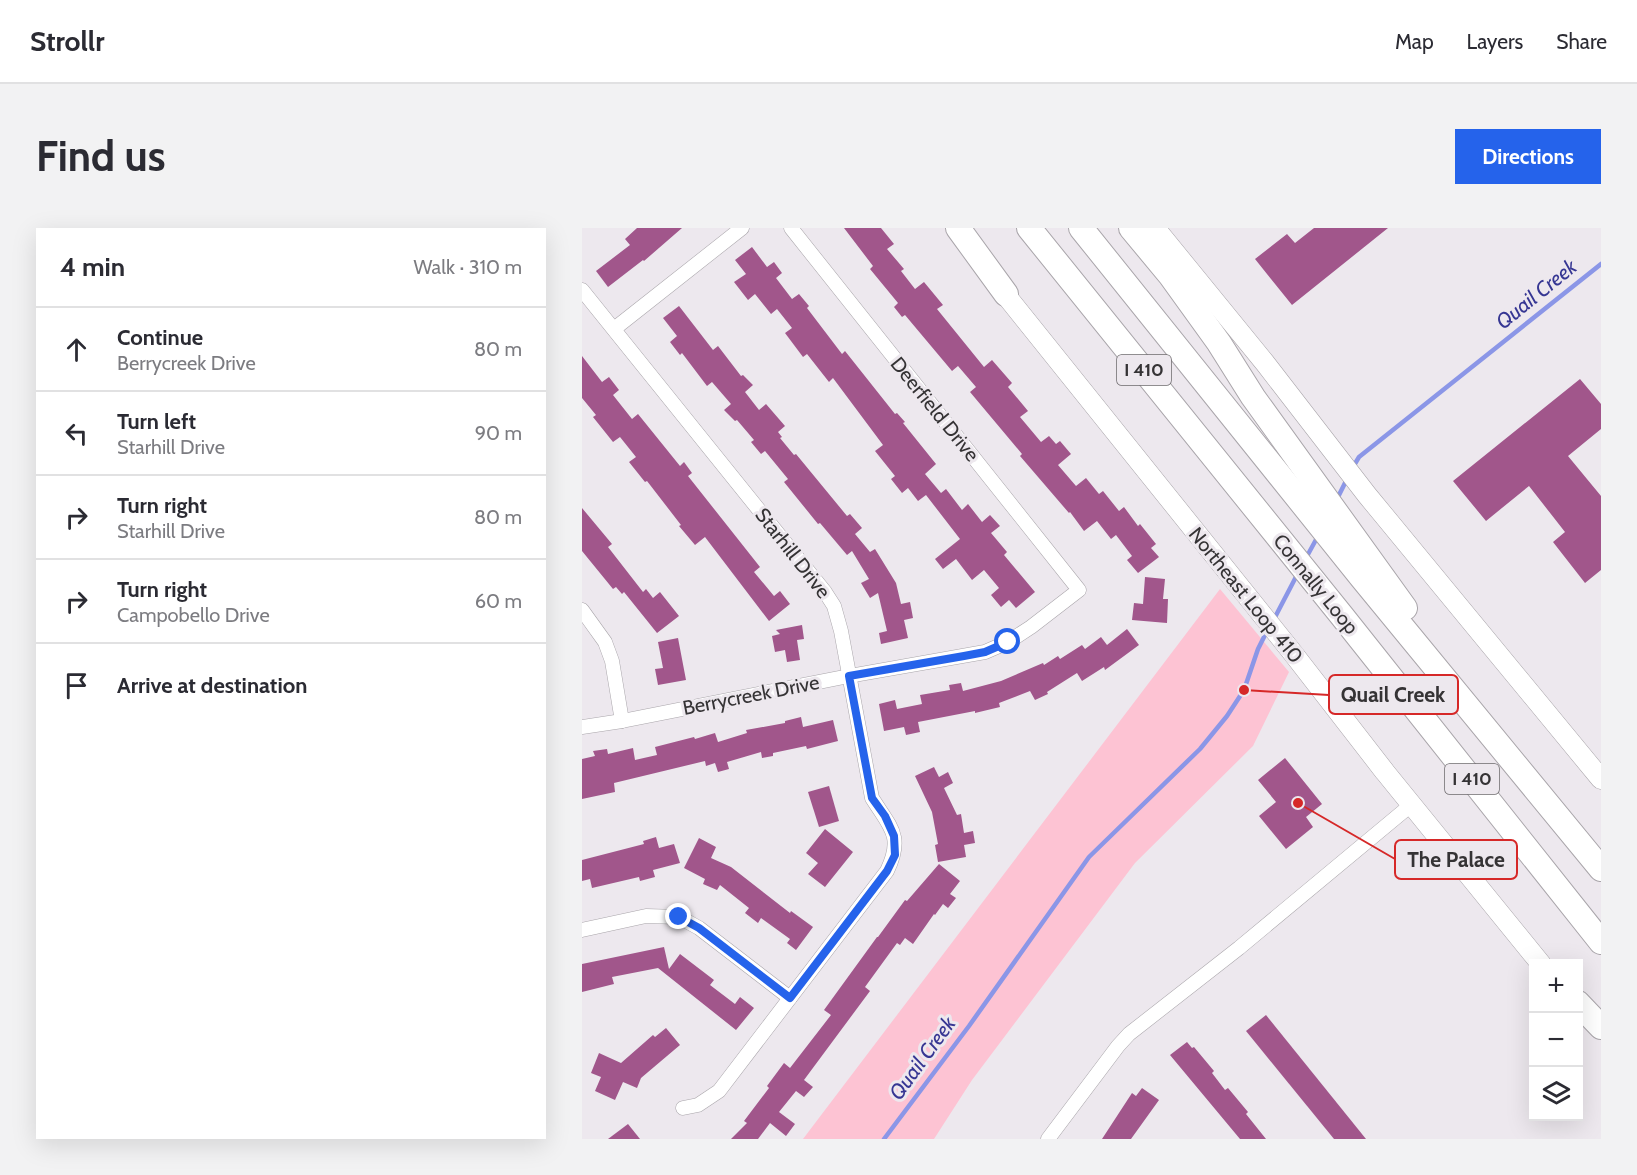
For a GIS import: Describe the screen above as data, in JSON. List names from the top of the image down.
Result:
{
  "streets": {
    "highway": ["I 410", "Connally Loop"],
    "main road": ["Northeast Loop 410"],
    "street": ["Deerfield Drive", "Starhill Drive", "Berrycreek Drive"]
  },
  "crossings": [
    ["Deerfield Drive", "Berrycreek Drive"],
    ["Starhill Drive", "Berrycreek Drive"]
  ],
  "water": ["Quail Creek"],
  "places": ["Quail Creek", "The Palace"],
  "page": {
    "header": "Strollr",
    "nav": ["Map", "Layers", "Share"],
    "buttons": "Directions",
    "title": "Find us",
    "heading": ["4 min", "Walk · 310 m"],
    "list": [
      ["Continue", "Berrycreek Drive", "80 m"],
      ["Turn left", "Starhill Drive", "90 m"],
      ["Turn right", "Starhill Drive", "80 m"],
      ["Turn right", "Campobello Drive", "60 m"],
      "Arrive at destination"
    ],
    "map_buttons": ["+", "−"]
  }
}
